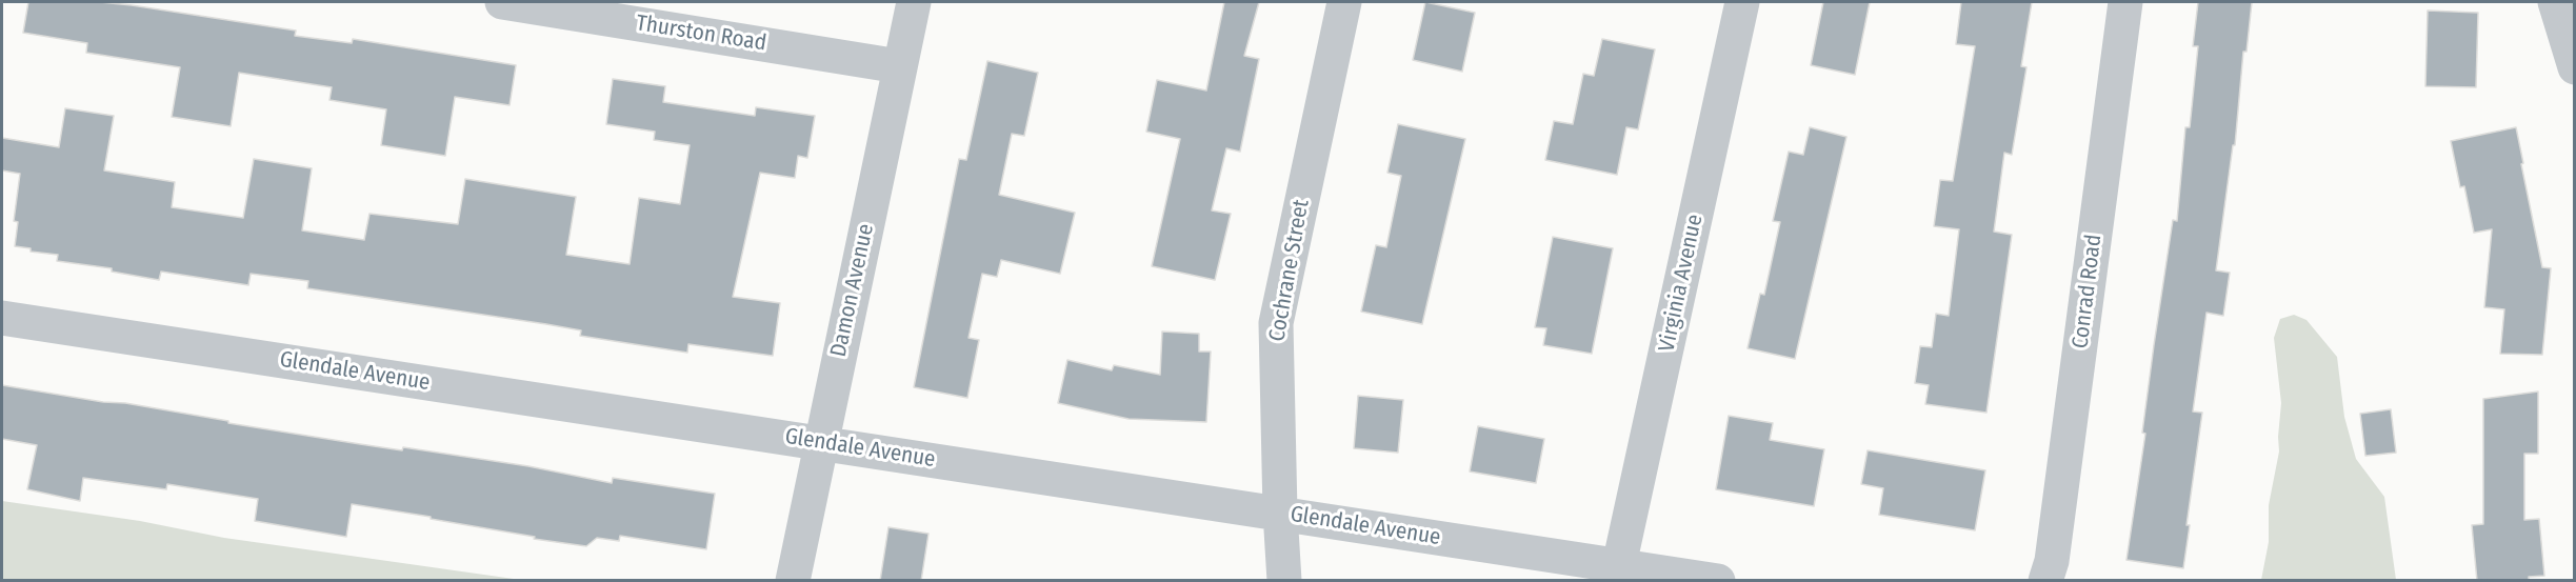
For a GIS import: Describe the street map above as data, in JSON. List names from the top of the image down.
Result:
{
  "streets": {
    "street": [
      "Thurston Road",
      "Cochrane Street",
      "Virginia Avenue",
      "Damon Avenue",
      "Conrad Road",
      "Glendale Avenue"
    ]
  },
  "crossings": [
    ["Thurston Road", "Damon Avenue"],
    ["Cochrane Street", "Glendale Avenue"],
    ["Virginia Avenue", "Glendale Avenue"],
    ["Damon Avenue", "Glendale Avenue"]
  ]
}
